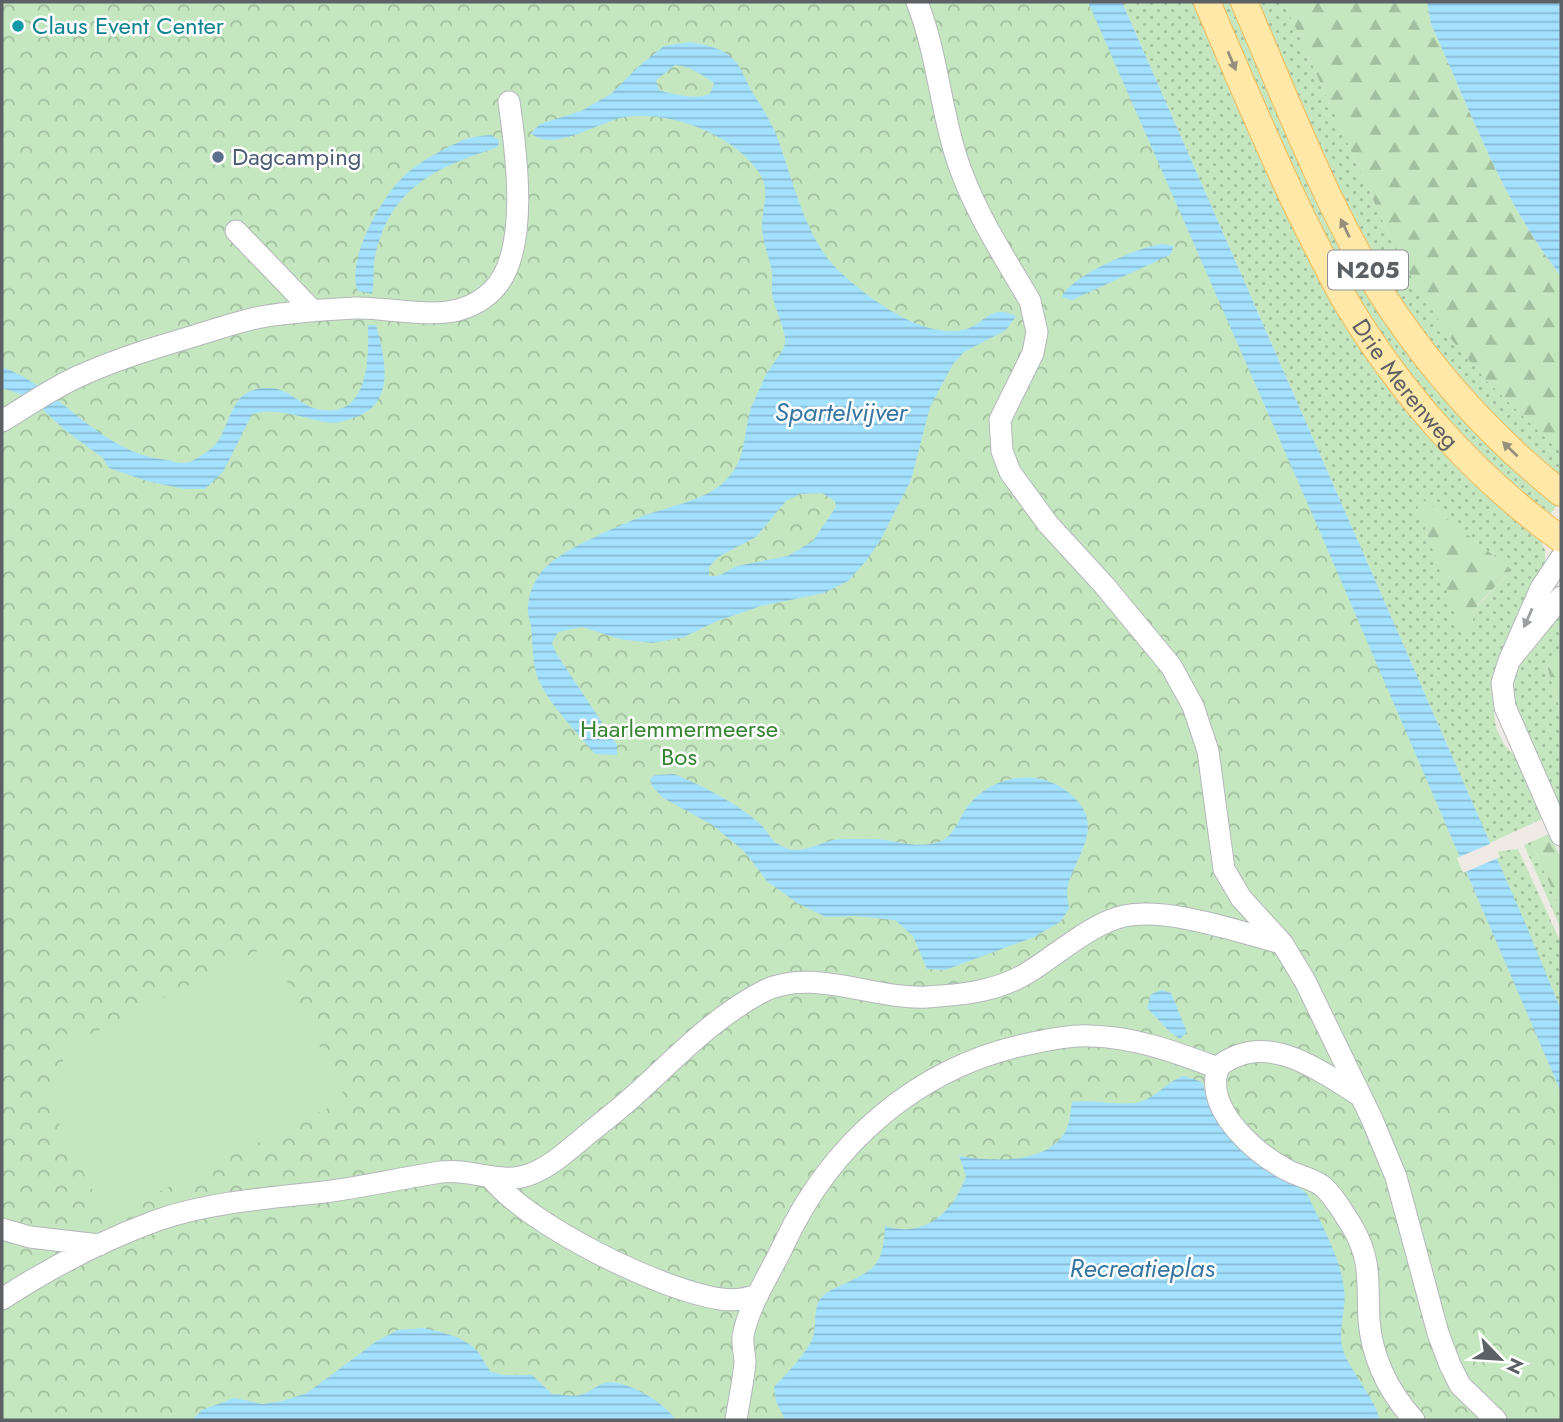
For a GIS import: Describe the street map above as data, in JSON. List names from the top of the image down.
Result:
{
  "streets": {
    "main road": ["N205", "Drie Merenweg"]
  },
  "water": ["Spartelvijver", "Recreatieplas"],
  "parks": ["Haarlemmermeerse Bos"],
  "places": ["Claus Event Center", "Dagcamping"],
  "north": "bottom right"
}
